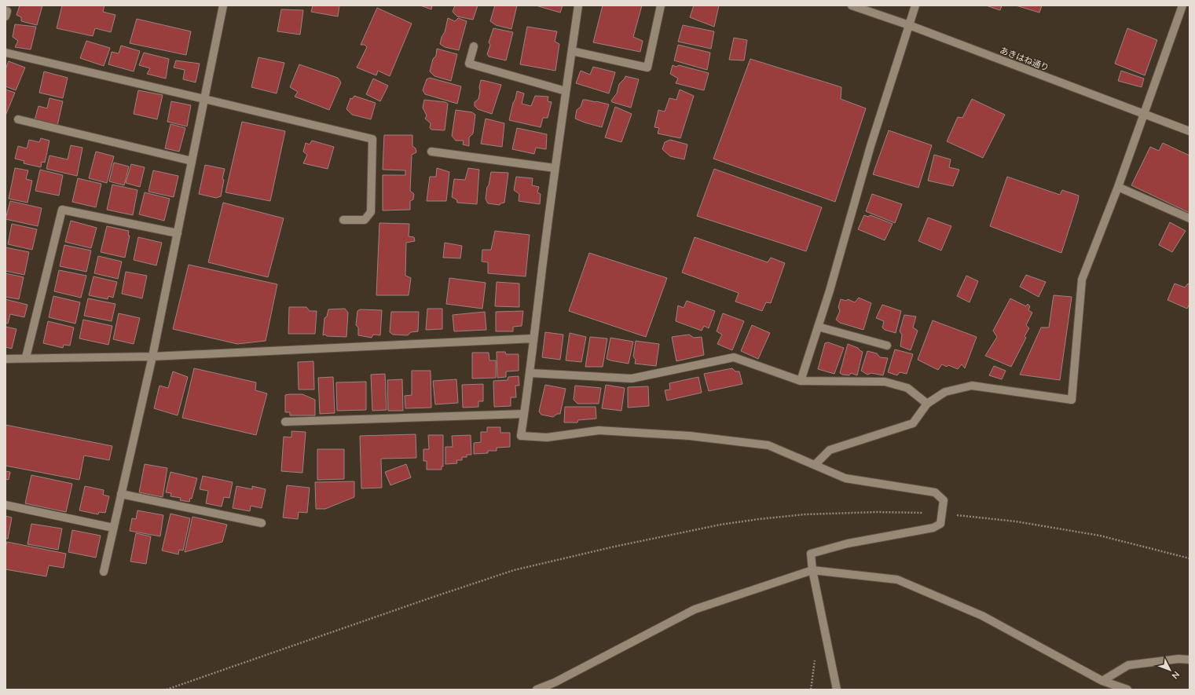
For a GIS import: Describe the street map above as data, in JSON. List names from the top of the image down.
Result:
{
  "streets": {
    "street": ["あきはね通り"]
  },
  "north": "bottom right"
}
